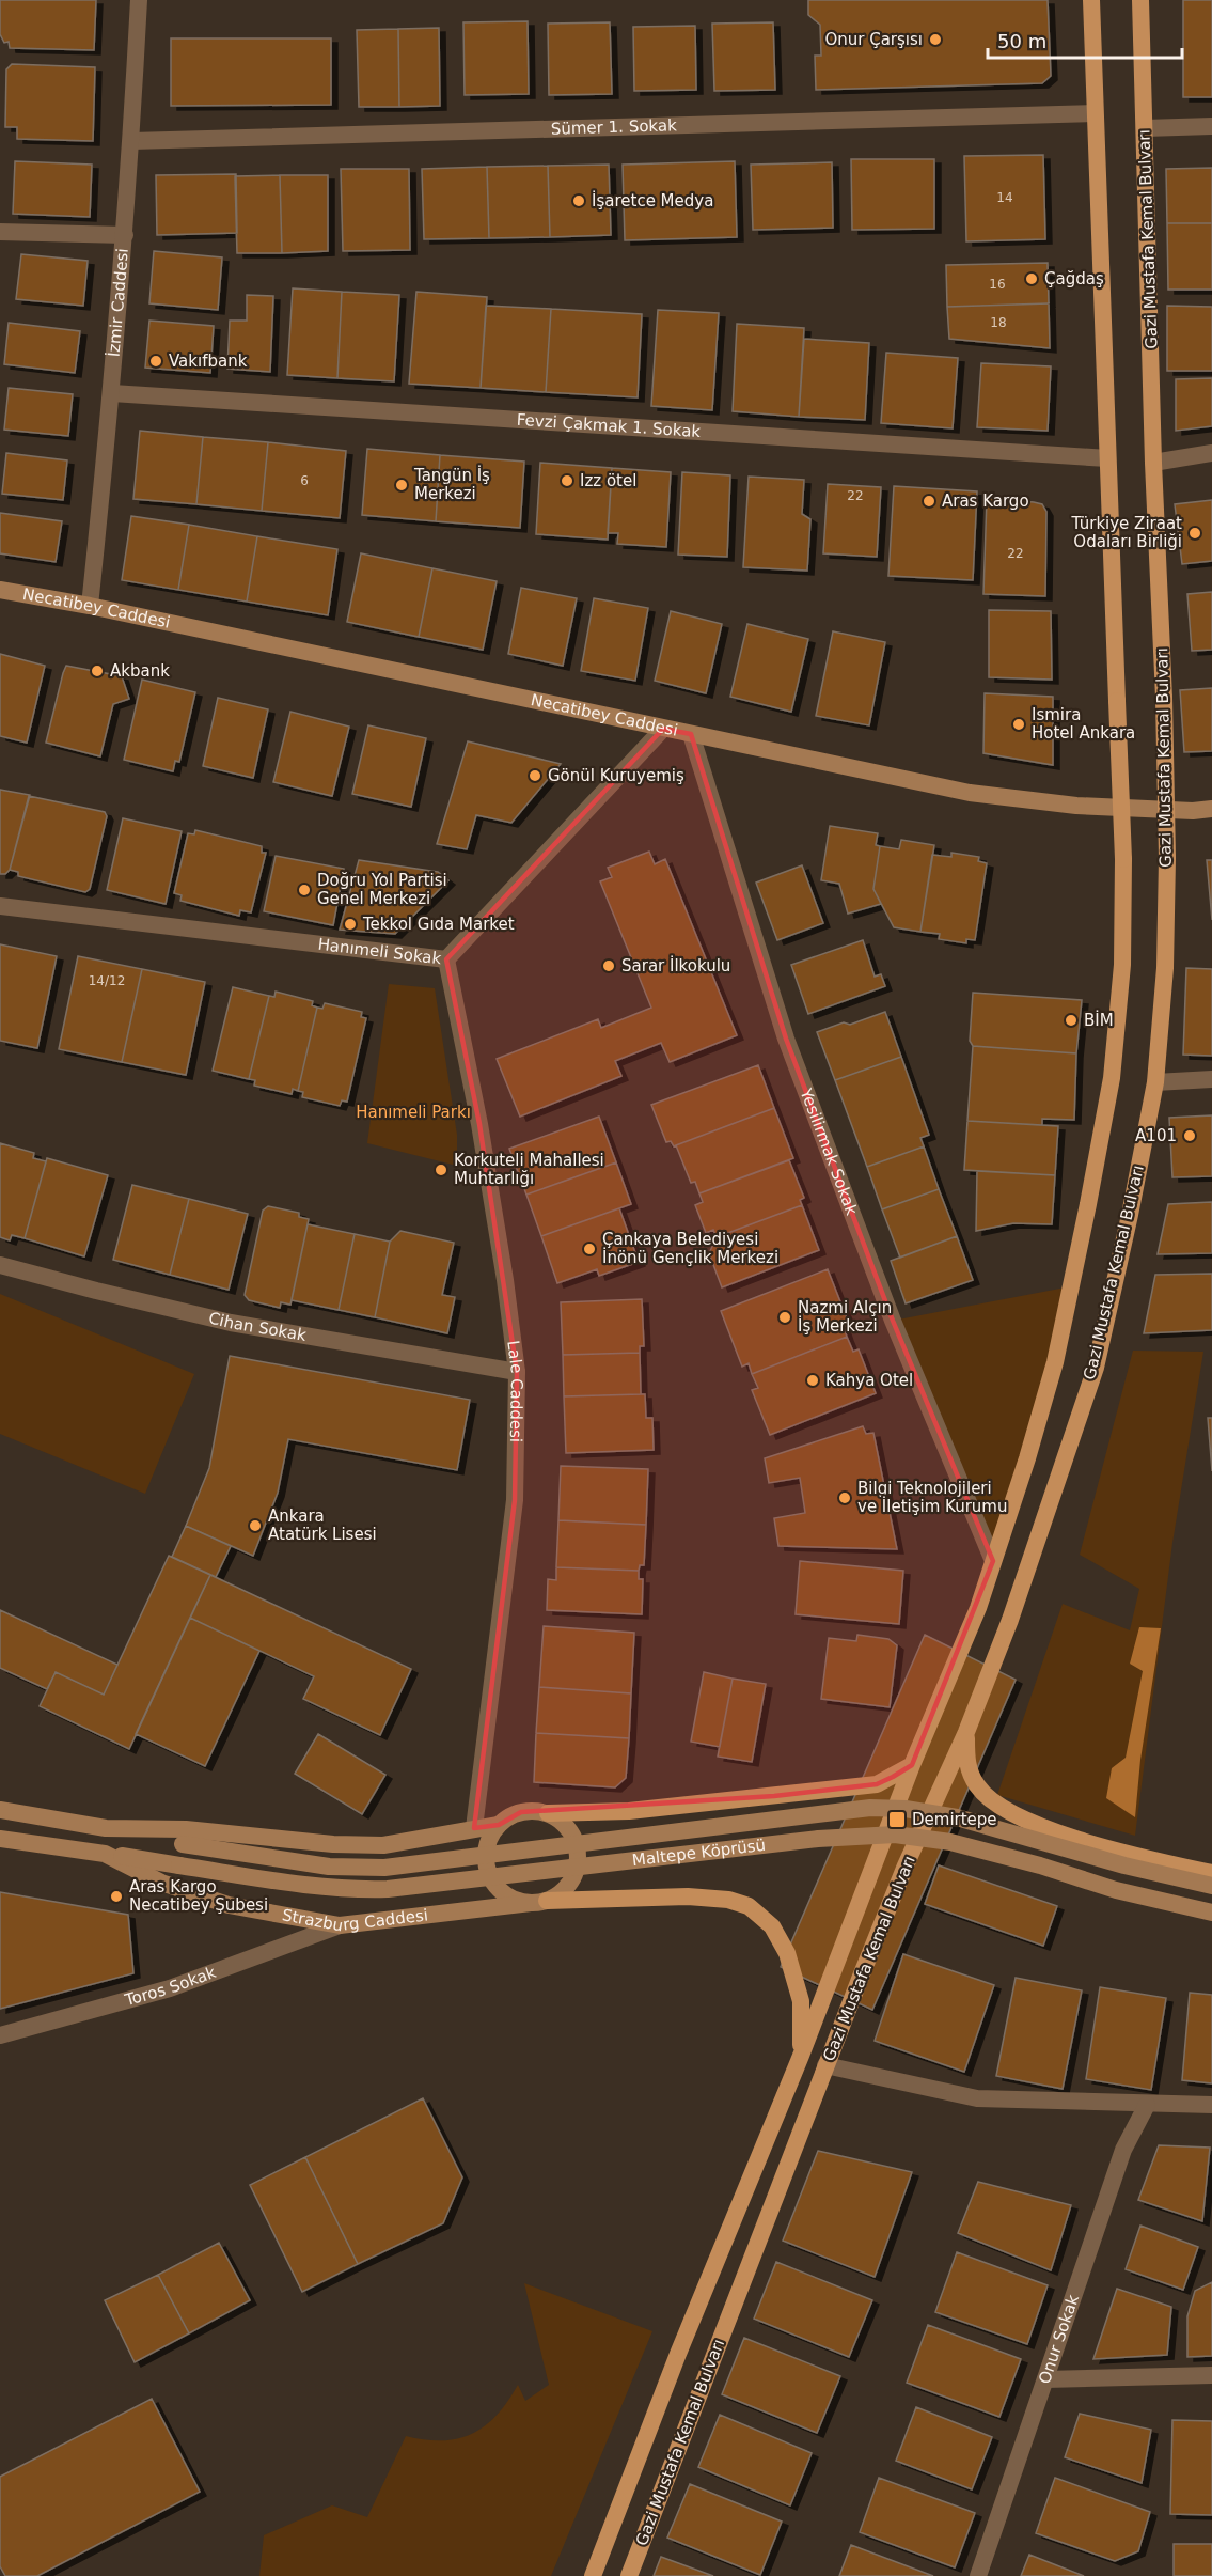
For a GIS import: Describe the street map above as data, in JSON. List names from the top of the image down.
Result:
{
  "streets": {
    "main road": [
      "Gazi Mustafa Kemal Bulvarı",
      "Necatibey Caddesi",
      "Maltepe Köprüsü",
      "Strazburg Caddesi"
    ],
    "street": [
      "Sümer 1. Sokak",
      "İzmir Caddesi",
      "Fevzi Çakmak 1. Sokak",
      "Hanımeli Sokak",
      "Yesilirmak Sokak",
      "Cihan Sokak",
      "Lale Caddesi",
      "Toros Sokak",
      "Onur Sokak"
    ]
  },
  "crossings": [
    ["Sümer 1. Sokak", "Gazi Mustafa Kemal Bulvarı"],
    ["Sümer 1. Sokak", "İzmir Caddesi"],
    ["Gazi Mustafa Kemal Bulvarı", "Fevzi Çakmak 1. Sokak"],
    ["Gazi Mustafa Kemal Bulvarı", "Yesilirmak Sokak"],
    ["İzmir Caddesi", "Fevzi Çakmak 1. Sokak"],
    ["İzmir Caddesi", "Necatibey Caddesi"],
    ["Necatibey Caddesi", "Hanımeli Sokak"],
    ["Necatibey Caddesi", "Yesilirmak Sokak"],
    ["Hanımeli Sokak", "Lale Caddesi"],
    ["Cihan Sokak", "Lale Caddesi"],
    ["Maltepe Köprüsü", "Strazburg Caddesi"],
    ["Strazburg Caddesi", "Toros Sokak"]
  ],
  "parks": ["Hanımeli Parkı"],
  "places": {
    "other": [
      "Onur Çarşısı",
      "İşaretce Medya",
      "Çağdaş",
      "Vakıfbank",
      "Izz ötel",
      "Tangün İş Merkezi",
      "Aras Kargo",
      "Türkiye Ziraat Odaları Birliği",
      "Akbank",
      "Ismira Hotel Ankara",
      "Gönül Kuruyemiş",
      "Doğru Yol Partisi Genel Merkezi",
      "Tekkol Gıda Market",
      "Sarar İlkokulu",
      "BİM",
      "A101",
      "Korkuteli Mahallesi Muhtarlığı",
      "Çankaya Belediyesi İnönü Gençlik Merkezi",
      "Nazmi Alçın İş Merkezi",
      "Kahya Otel",
      "Bilgi Teknolojileri ve İletişim Kurumu",
      "Ankara Atatürk Lisesi",
      "Aras Kargo Necatibey Şubesi"
    ],
    "transit": ["Demirtepe"]
  },
  "house_numbers": [
    "14",
    "16",
    "18",
    "6",
    "22",
    "22",
    "14/12"
  ],
  "scale_bar": "50 m"
}
